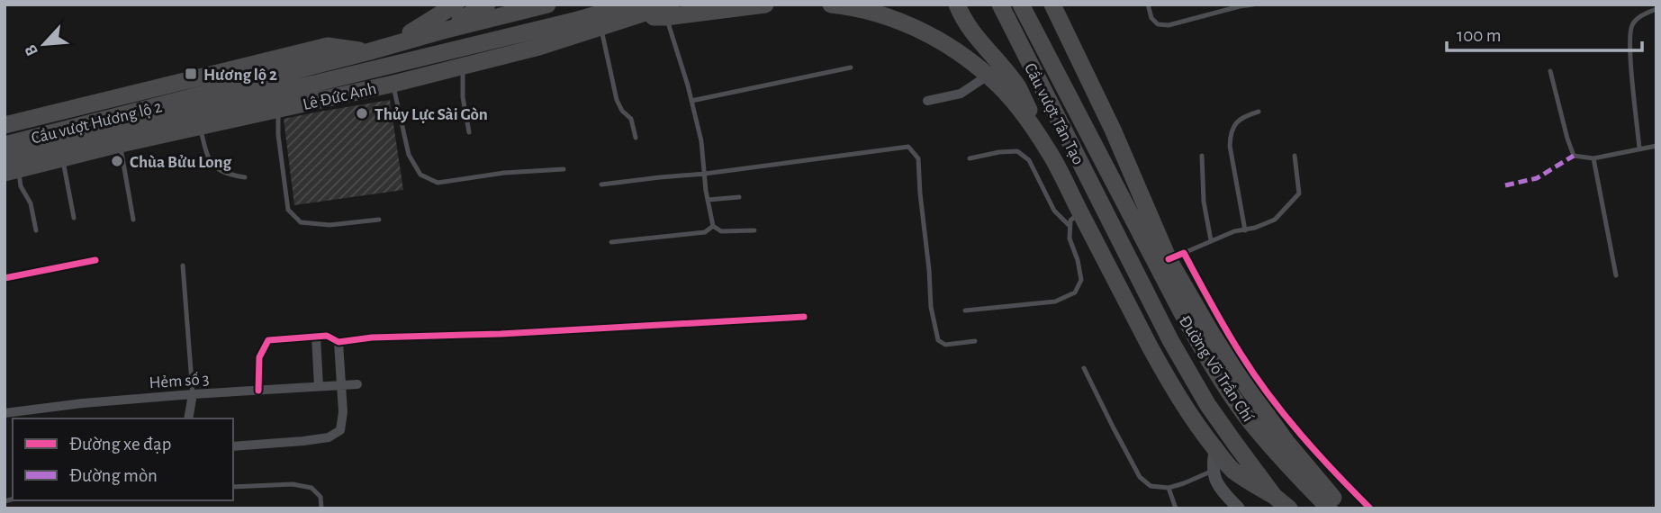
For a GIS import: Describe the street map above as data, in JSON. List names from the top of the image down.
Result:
{
  "streets": {
    "highway": [
      "Lê Đức Anh",
      "Cầu vượt Tân Tạo",
      "Cầu vượt Hương lộ 2",
      "Đường Võ Trần Chí"
    ],
    "street": ["Hẻm số 3"]
  },
  "crossings": [
    ["Lê Đức Anh", "Cầu vượt Hương lộ 2"],
    ["Cầu vượt Tân Tạo", "Đường Võ Trần Chí"]
  ],
  "places": {
    "transit": ["Hương lộ 2"],
    "other": ["Thủy Lực Sài Gòn", "Chùa Bửu Long"]
  },
  "legend": ["Đường xe đạp", "Đường mòn"],
  "scale_bar": "100 m",
  "north": "bottom left"
}
